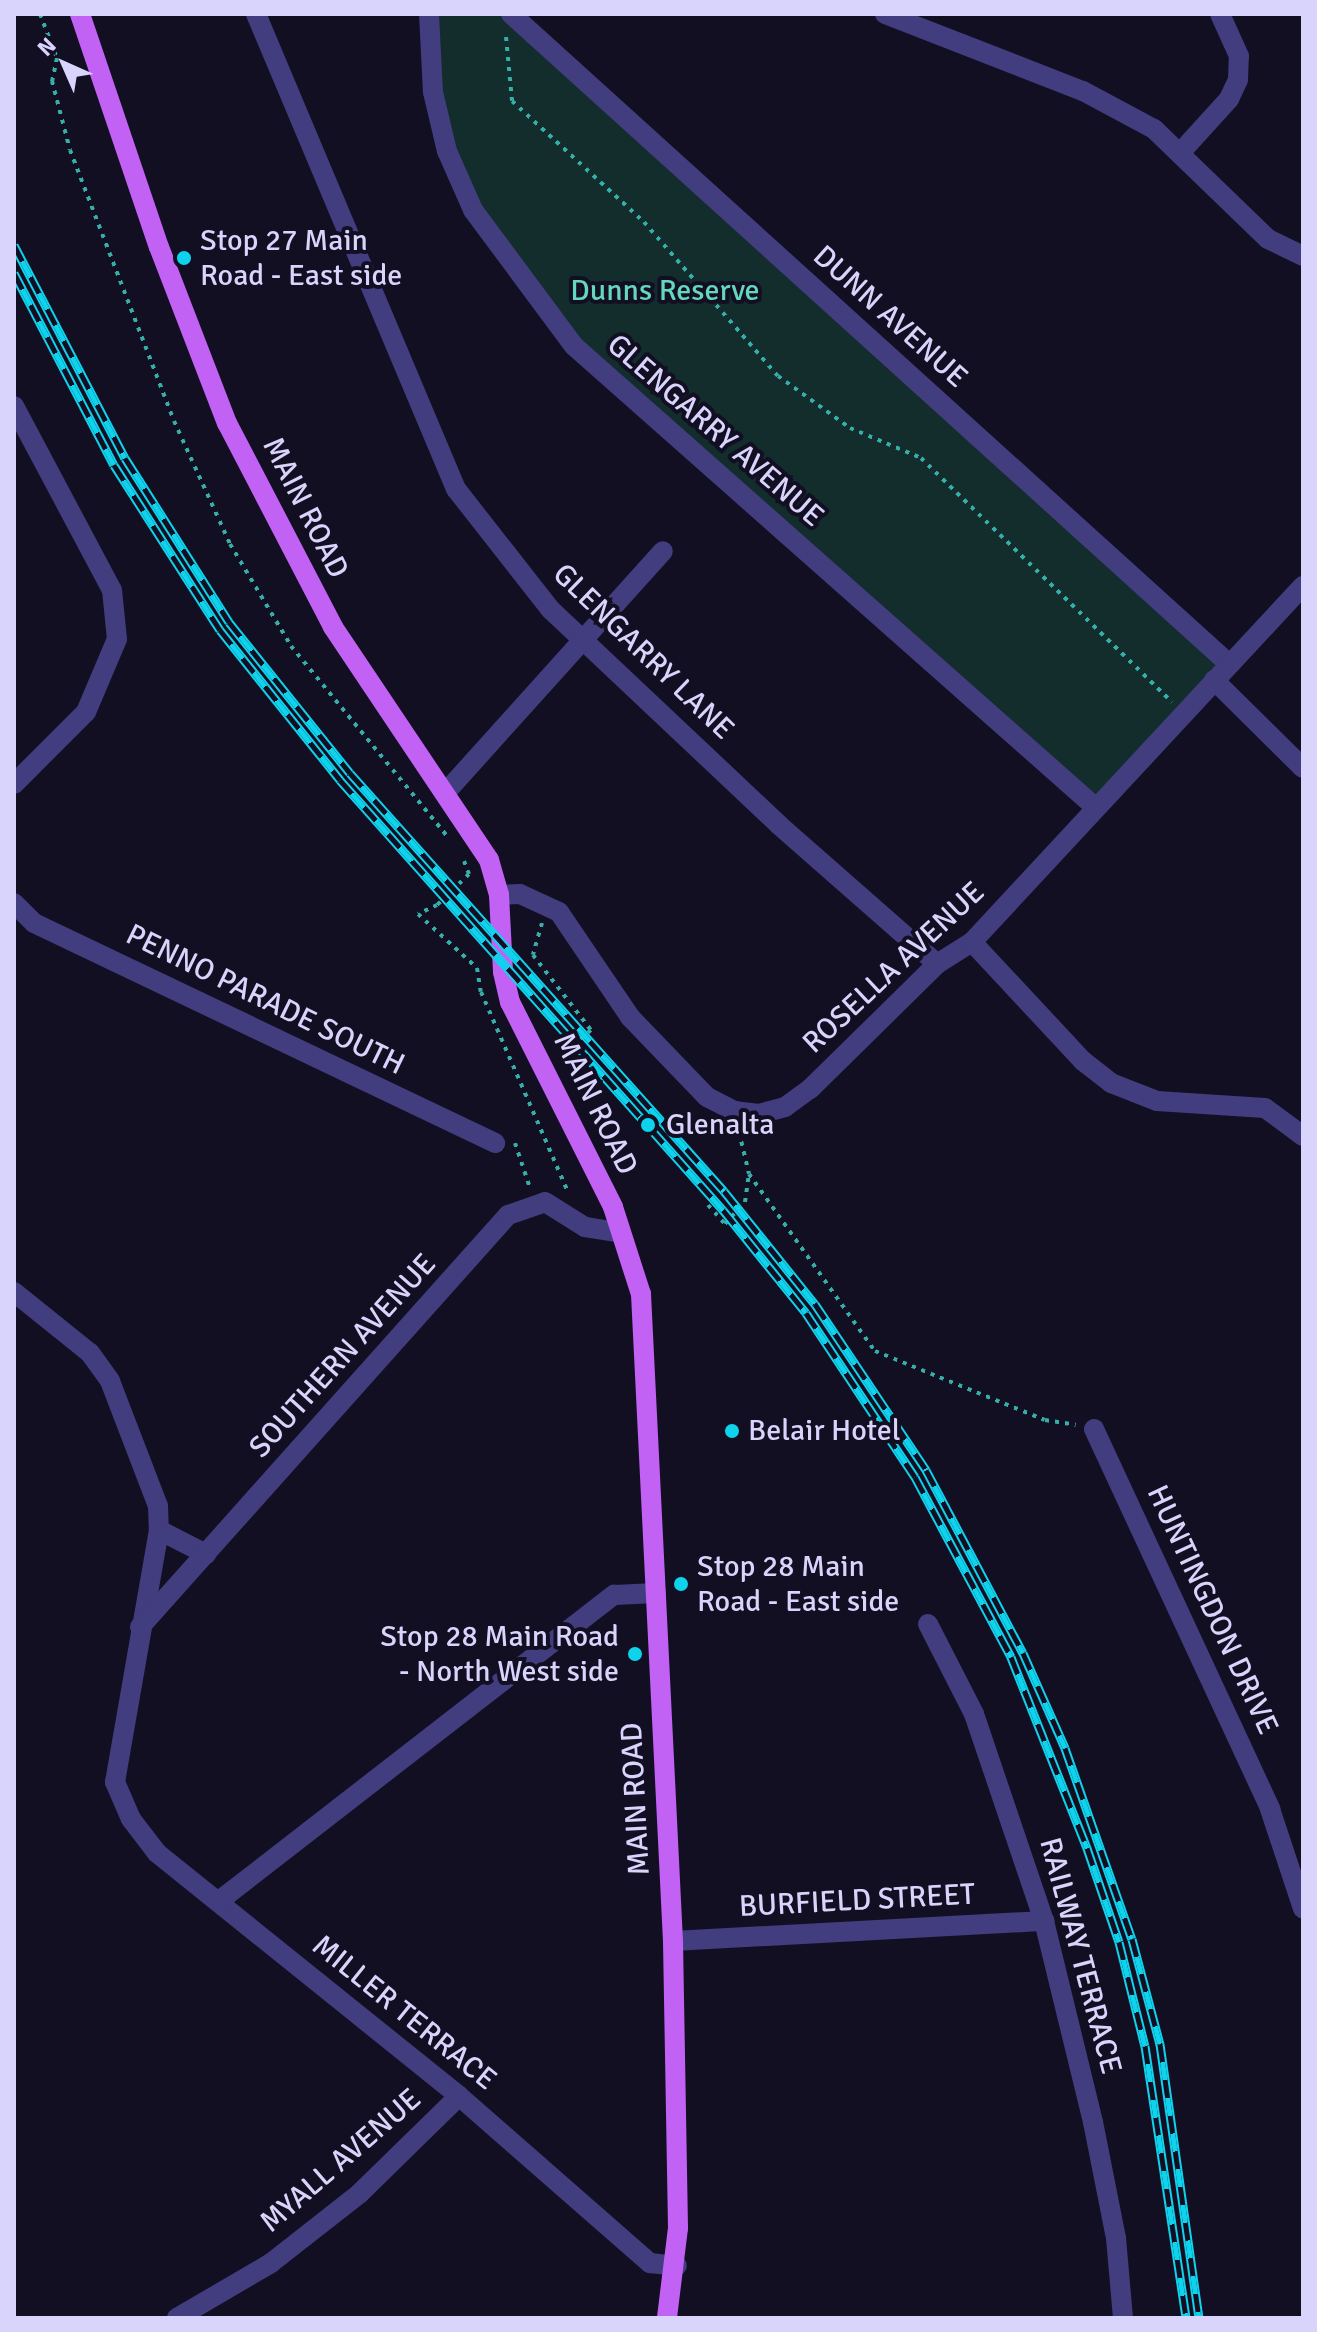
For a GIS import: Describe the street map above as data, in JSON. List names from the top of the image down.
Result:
{
  "streets": {
    "main road": ["MAIN ROAD"],
    "street": [
      "DUNN AVENUE",
      "GLENGARRY AVENUE",
      "GLENGARRY LANE",
      "ROSELLA AVENUE",
      "PENNO PARADE SOUTH",
      "SOUTHERN AVENUE",
      "HUNTINGDON DRIVE",
      "BURFIELD STREET",
      "RAILWAY TERRACE",
      "MILLER TERRACE",
      "MYALL AVENUE"
    ]
  },
  "crossings": [
    ["DUNN AVENUE", "ROSELLA AVENUE"],
    ["GLENGARRY AVENUE", "ROSELLA AVENUE"],
    ["MAIN ROAD", "BURFIELD STREET"],
    ["MAIN ROAD", "MILLER TERRACE"],
    ["GLENGARRY LANE", "ROSELLA AVENUE"],
    ["SOUTHERN AVENUE", "MILLER TERRACE"],
    ["BURFIELD STREET", "RAILWAY TERRACE"],
    ["MILLER TERRACE", "MYALL AVENUE"]
  ],
  "parks": ["Dunns Reserve"],
  "places": [
    "Stop 27 Main Road - East side",
    "Glenalta",
    "Belair Hotel",
    "Stop 28 Main Road - East side",
    "Stop 28 Main Road - North West side"
  ],
  "north": "top left"
}
